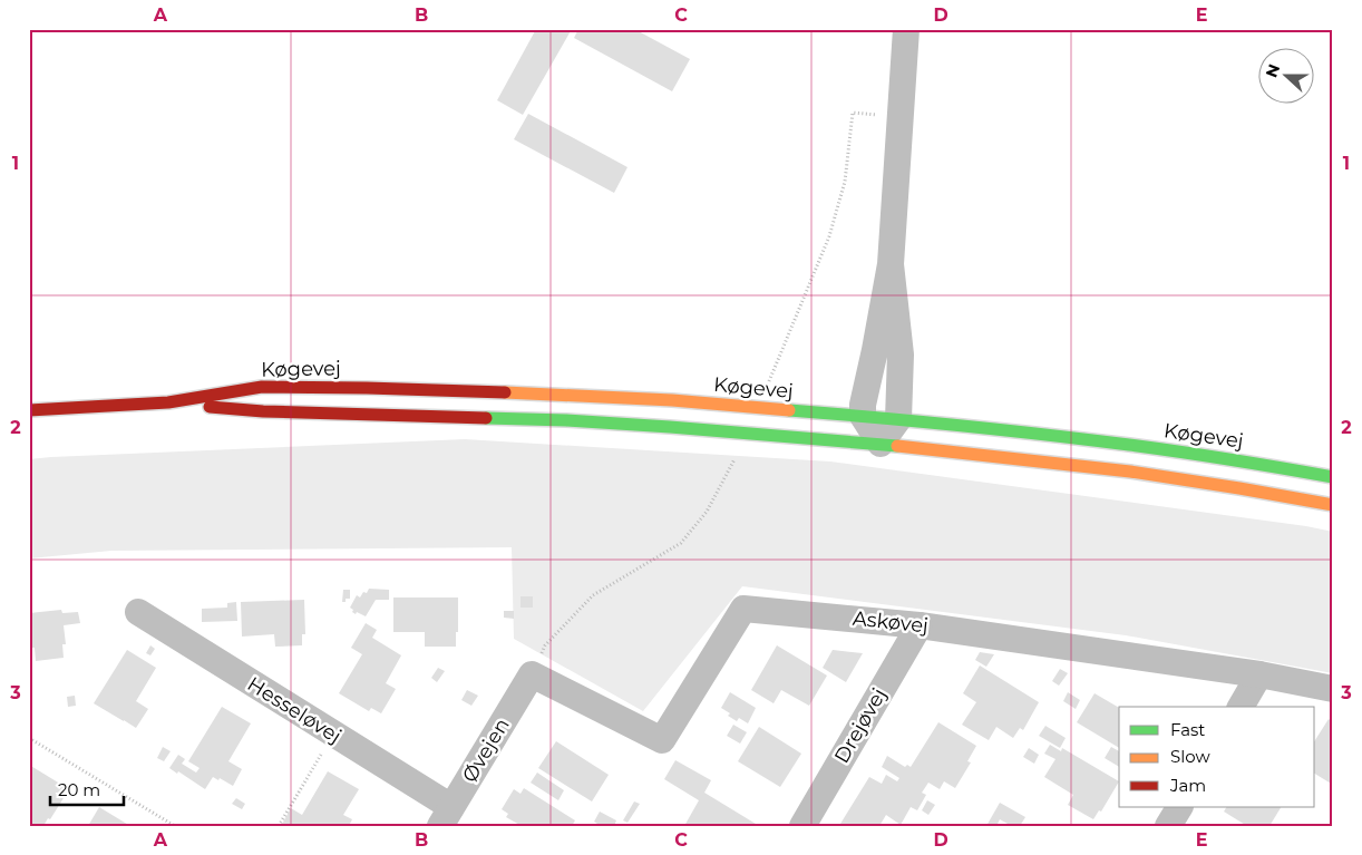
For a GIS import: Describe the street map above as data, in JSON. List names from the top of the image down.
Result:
{
  "streets": {
    "main road": ["Køgevej"],
    "street": [
      "Askøvej",
      "Hesseløvej",
      "Drejøvej",
      "Øvejen"
    ]
  },
  "crossings": [
    ["Askøvej", "Drejøvej"],
    ["Askøvej", "Øvejen"],
    ["Hesseløvej", "Øvejen"]
  ],
  "legend": ["Fast", "Slow", "Jam"],
  "scale_bar": "20 m",
  "north": "left",
  "grid": {
    "columns": [
      "A",
      "B",
      "C",
      "D",
      "E"
    ],
    "rows": ["1", "2", "3"]
  }
}
